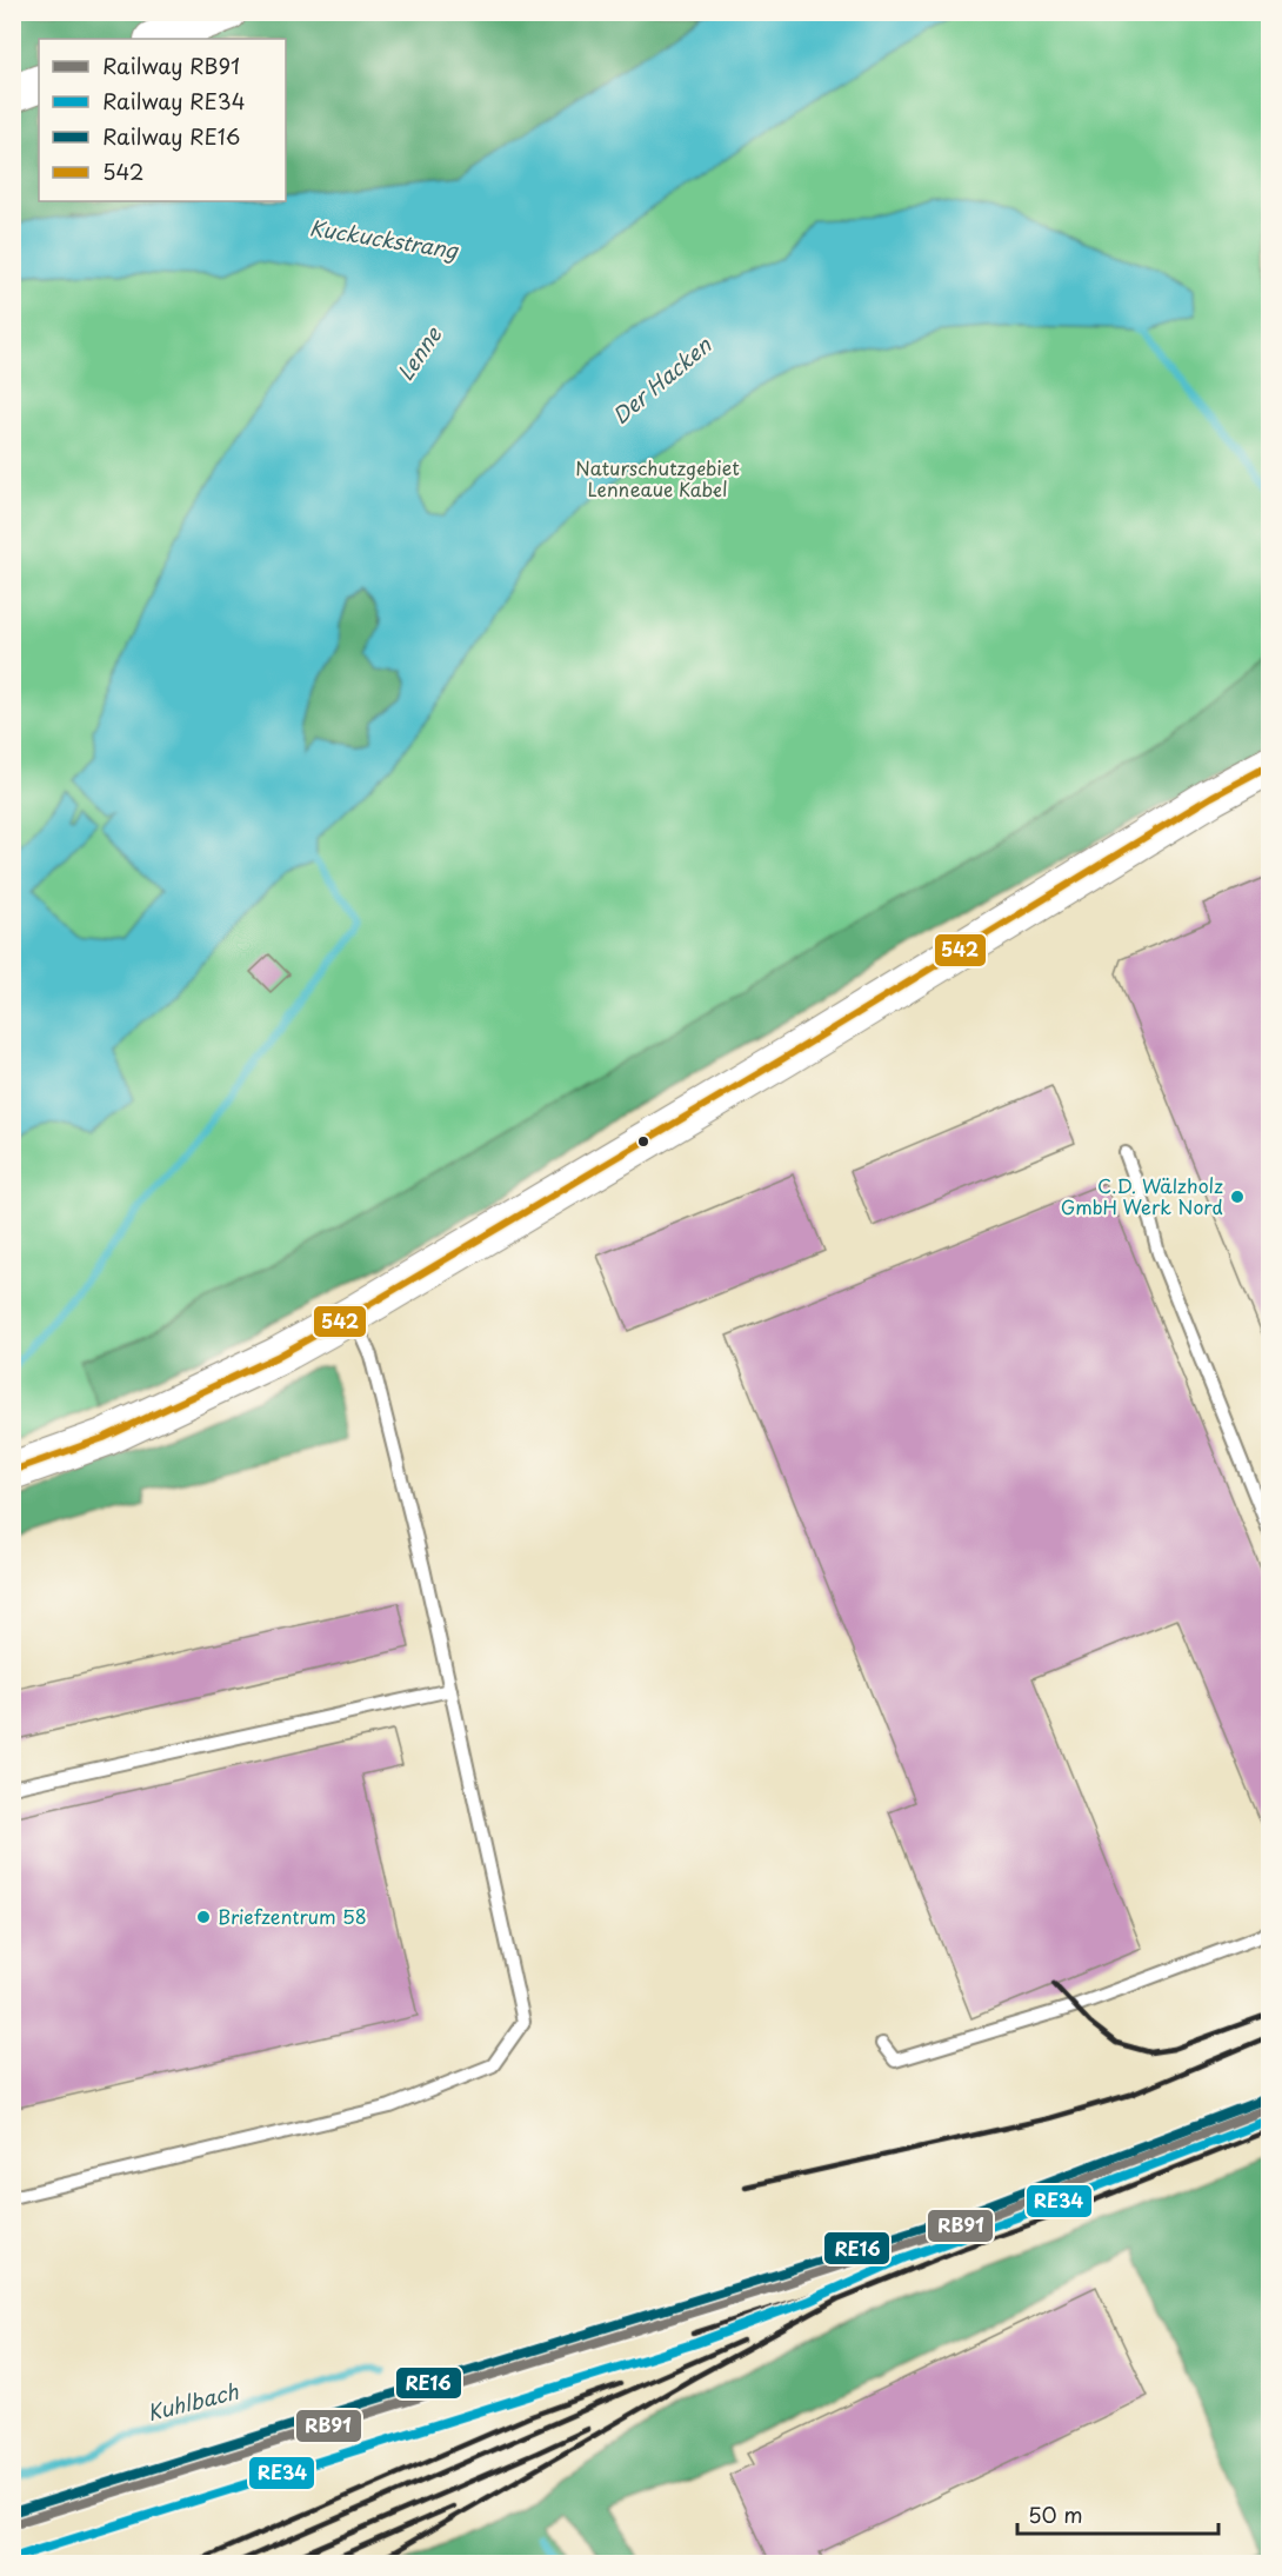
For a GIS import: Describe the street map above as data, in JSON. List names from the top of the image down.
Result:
{
  "water": [
    "Kuckuckstrang",
    "Lenne",
    "Der Hacken",
    "Kuhlbach"
  ],
  "parks": ["Naturschutzgebiet Lenneaue Kabel"],
  "places": ["C.D. Wälzholz GmbH Werk Nord", "Briefzentrum 58"],
  "lines": [
    "transit line 542",
    "rail line RE16",
    "rail line RB91",
    "rail line RE34"
  ],
  "legend": [
    "Railway RB91",
    "Railway RE34",
    "Railway RE16",
    "542"
  ],
  "scale_bar": "50 m"
}
